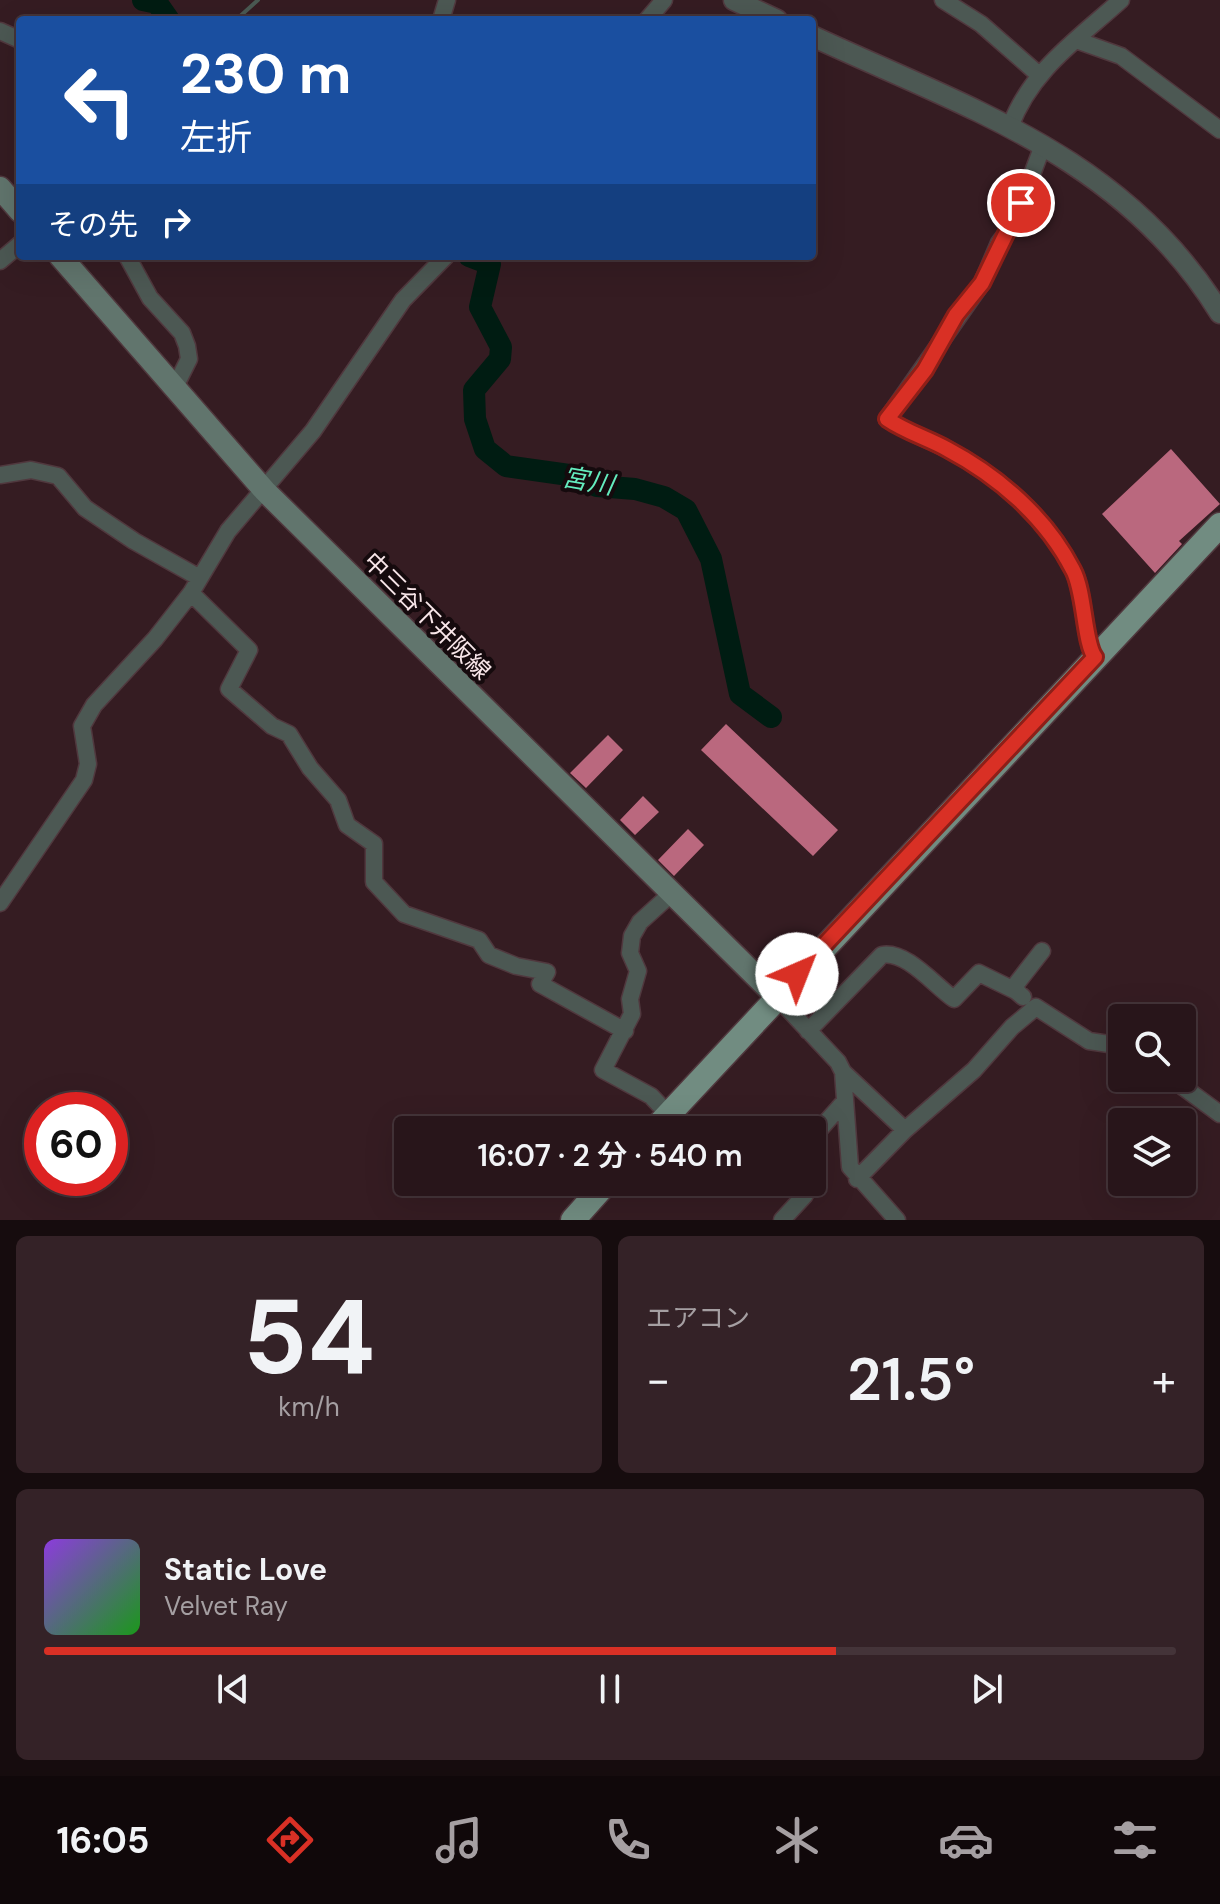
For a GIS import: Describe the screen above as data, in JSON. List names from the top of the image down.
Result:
{
  "streets": {
    "main road": ["中三谷下井阪線"]
  },
  "water": ["宮川"],
  "page": {
    "turn": ["230 m", "左折"],
    "then": "その先",
    "limit": "60",
    "trip": "16:07 · 2 分 · 540 m",
    "tile": [
      ["54", "km/h"],
      "エアコン"
    ],
    "heat": ["−", "21.5°", "+"],
    "song": ["Static Love", "Velvet Ray"],
    "tabs": "16:05"
  }
}
